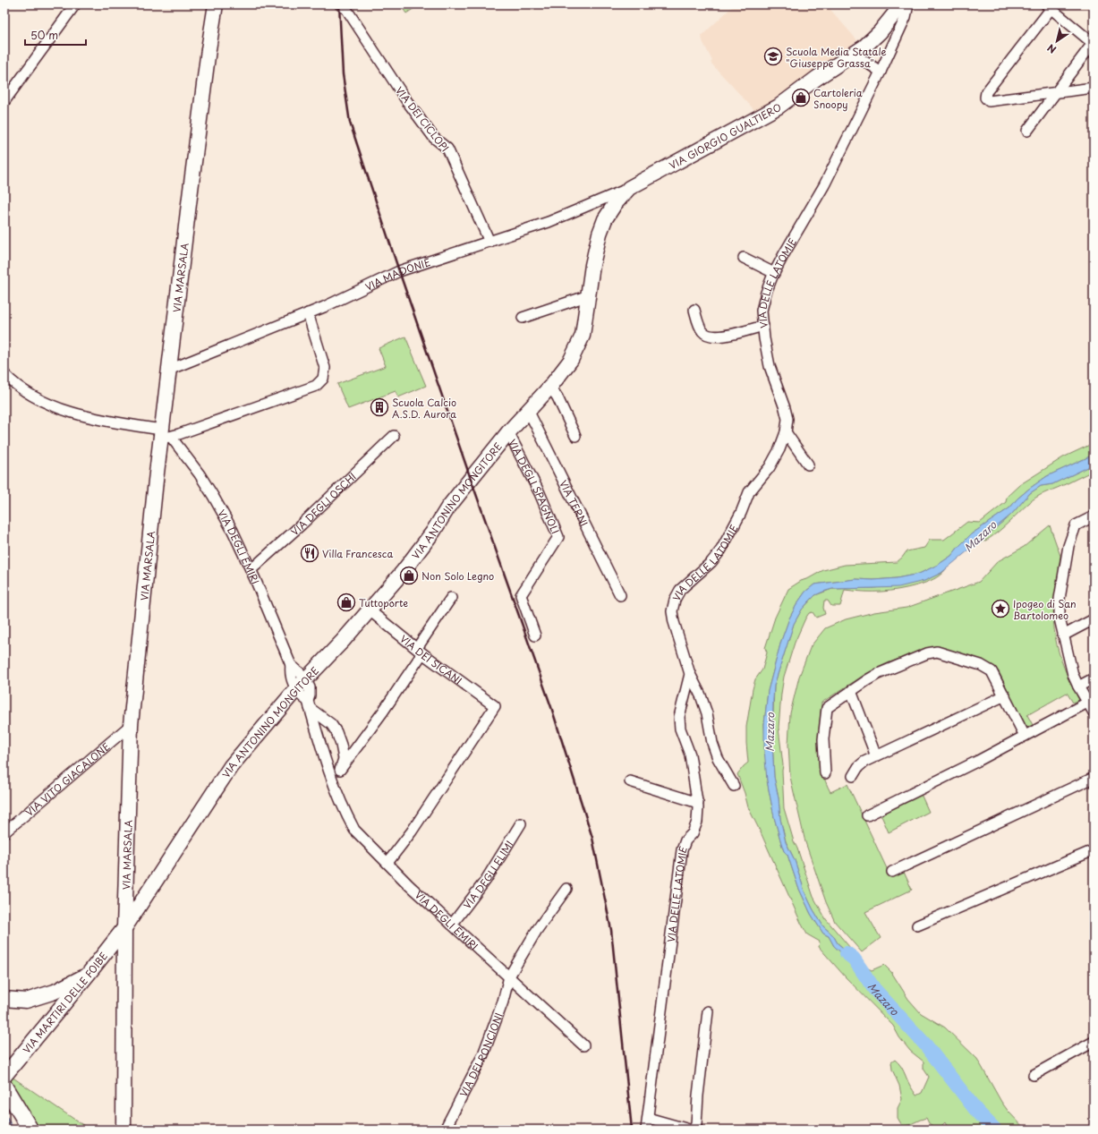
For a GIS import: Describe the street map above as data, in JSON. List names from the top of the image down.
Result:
{
  "streets": {
    "street": [
      "VIA DEI CICLOPI",
      "VIA GIORGIO GUALTIERO",
      "VIA MADONIE",
      "VIA MARSALA",
      "VIA DELLE LATOMIE",
      "VIA DEGLI SPAGNOLI",
      "VIA ANTONINO MONGITORE",
      "VIA TERNI",
      "VIA DEGLI OSCHI",
      "VIA DEGLI EMIRI",
      "VIA DEI SICANI",
      "VIA VITO GIACALONE",
      "VIA DEGLI ELIMI",
      "VIA MARTIRI DELLE FOIBE",
      "VIA DEI RONCIONI"
    ]
  },
  "crossings": [
    ["VIA DEI CICLOPI", "VIA MADONIE"],
    ["VIA GIORGIO GUALTIERO", "VIA MADONIE"],
    ["VIA GIORGIO GUALTIERO", "VIA ANTONINO MONGITORE"],
    ["VIA MADONIE", "VIA MARSALA"],
    ["VIA MARSALA", "VIA ANTONINO MONGITORE"],
    ["VIA MARSALA", "VIA DEGLI EMIRI"],
    ["VIA MARSALA", "VIA VITO GIACALONE"],
    ["VIA MARSALA", "VIA MARTIRI DELLE FOIBE"],
    ["VIA DEGLI SPAGNOLI", "VIA ANTONINO MONGITORE"],
    ["VIA ANTONINO MONGITORE", "VIA TERNI"],
    ["VIA ANTONINO MONGITORE", "VIA DEGLI EMIRI"],
    ["VIA ANTONINO MONGITORE", "VIA DEI SICANI"],
    ["VIA ANTONINO MONGITORE", "VIA MARTIRI DELLE FOIBE"],
    ["VIA DEGLI OSCHI", "VIA DEGLI EMIRI"],
    ["VIA DEGLI EMIRI", "VIA DEI SICANI"],
    ["VIA DEGLI EMIRI", "VIA DEGLI ELIMI"],
    ["VIA DEGLI EMIRI", "VIA DEI RONCIONI"]
  ],
  "water": ["Mazaro"],
  "places": {
    "school or university": ["Scuola Media Statale \"Giuseppe Grassa\""],
    "shop": ["Cartoleria Snoopy", "Non Solo Legno", "Tuttoporte"],
    "building": ["Scuola Calcio A.S.D. Aurora"],
    "restaurant": ["Villa Francesca"],
    "place": ["Ipogeo di San Bartolomeo"]
  },
  "scale_bar": "50 m",
  "north": "bottom left"
}
